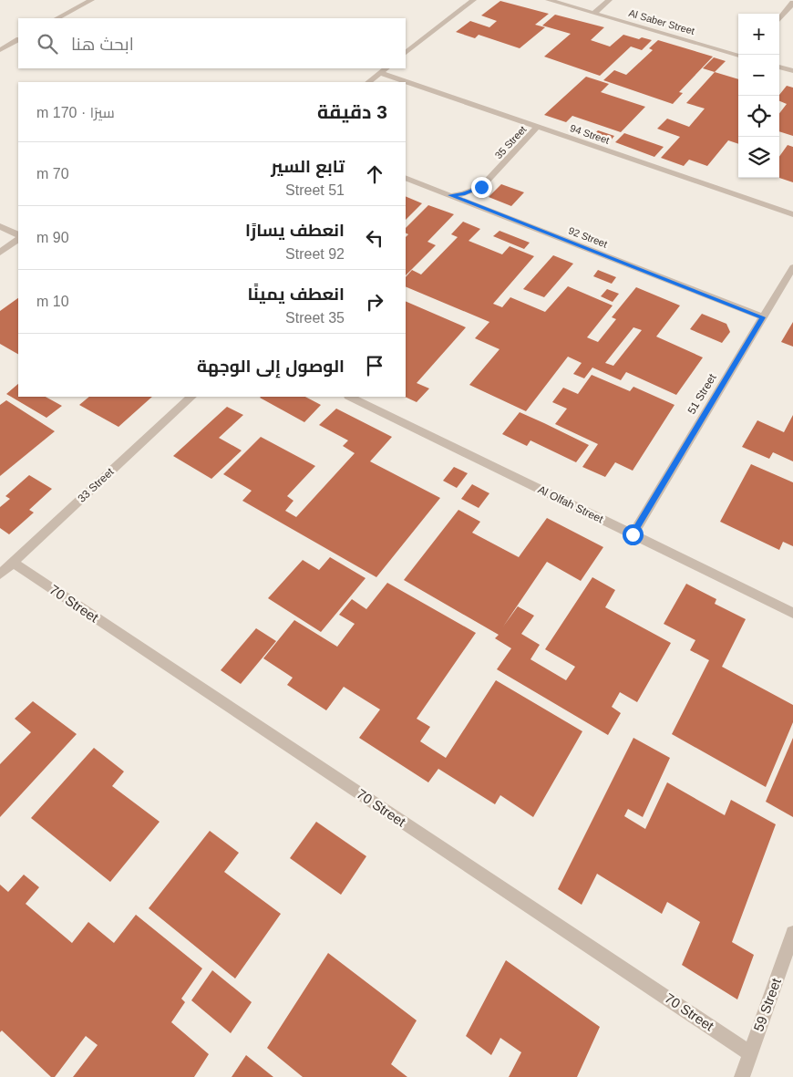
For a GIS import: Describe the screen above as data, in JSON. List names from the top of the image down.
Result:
{
  "streets": {
    "street": [
      "Al Saber Street",
      "94 Street",
      "35 Street",
      "92 Street",
      "51 Street",
      "33 Street",
      "Al Olfah Street",
      "70 Street",
      "59 Street"
    ]
  },
  "crossings": [
    ["94 Street", "35 Street"],
    ["35 Street", "92 Street"],
    ["92 Street", "51 Street"],
    ["51 Street", "Al Olfah Street"],
    ["33 Street", "70 Street"],
    ["70 Street", "59 Street"]
  ],
  "page": {
    "map_buttons": ["+", "−"],
    "search": "ابحث هنا",
    "heading": ["3 دقيقة", "سيرًا · 170 m"],
    "list": [
      ["تابع السير", "51 Street", "70 m"],
      ["انعطف يسارًا", "92 Street", "90 m"],
      ["انعطف يمينًا", "35 Street", "10 m"],
      "الوصول إلى الوجهة"
    ]
  }
}
